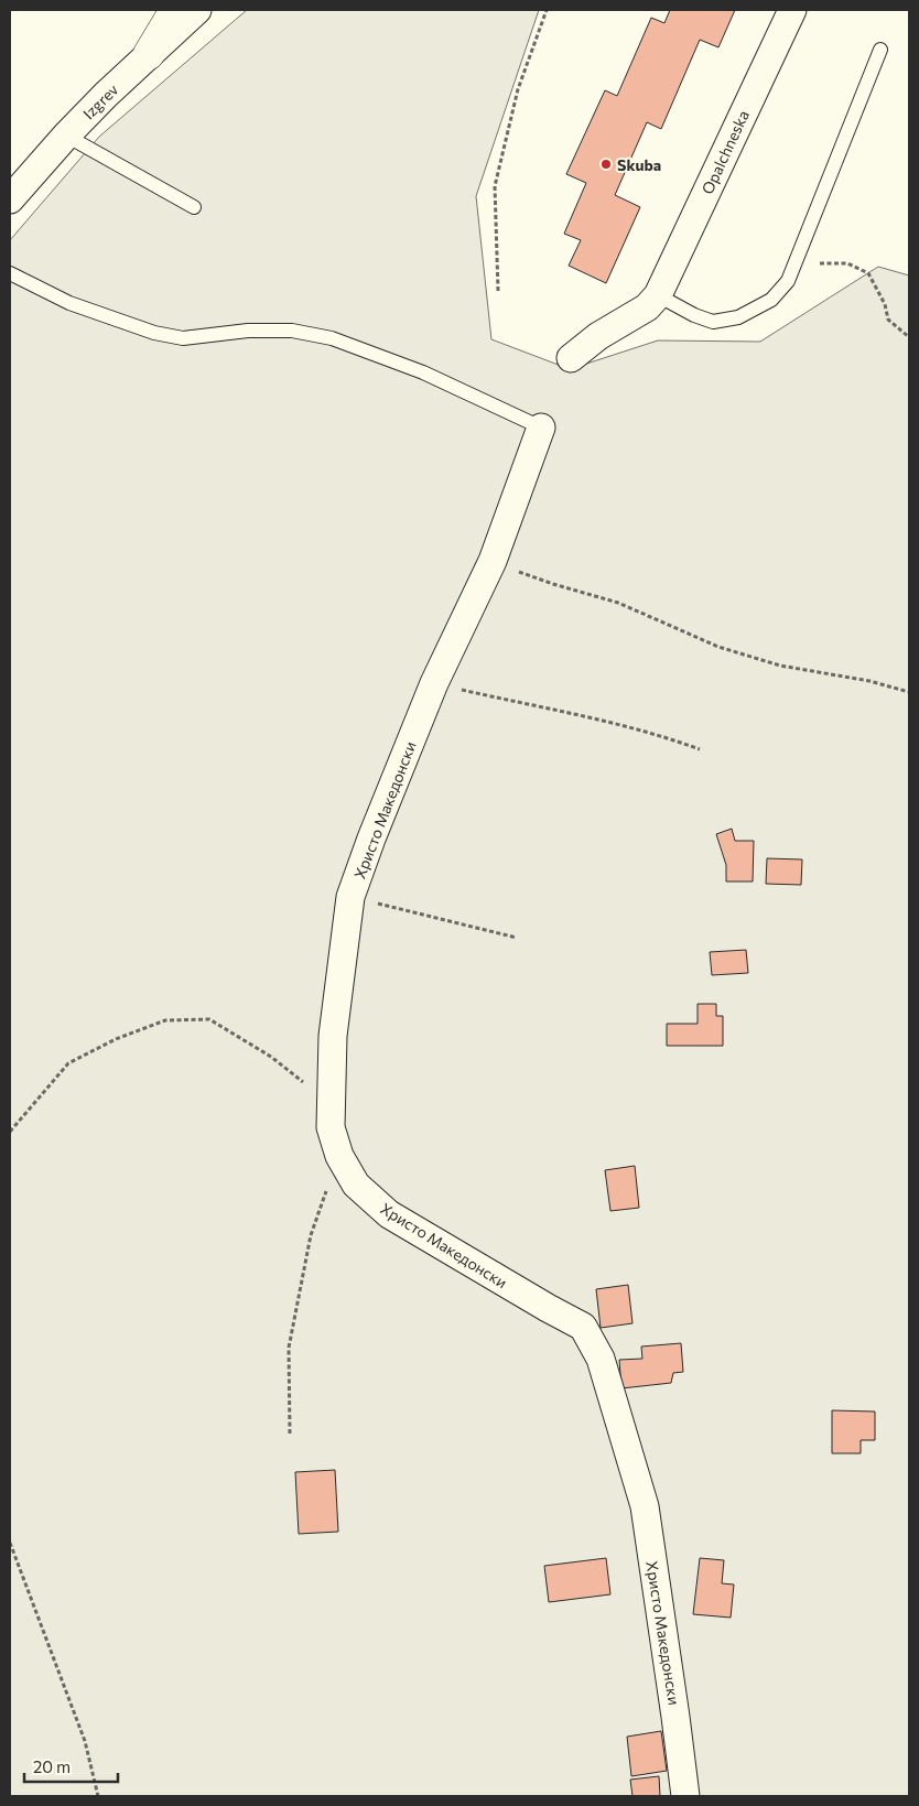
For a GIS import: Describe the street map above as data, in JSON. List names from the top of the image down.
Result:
{
  "streets": {
    "street": ["Izgrev", "Opalchneska", "Христо Македонски"]
  },
  "places": ["Skuba"],
  "scale_bar": "20 m"
}
